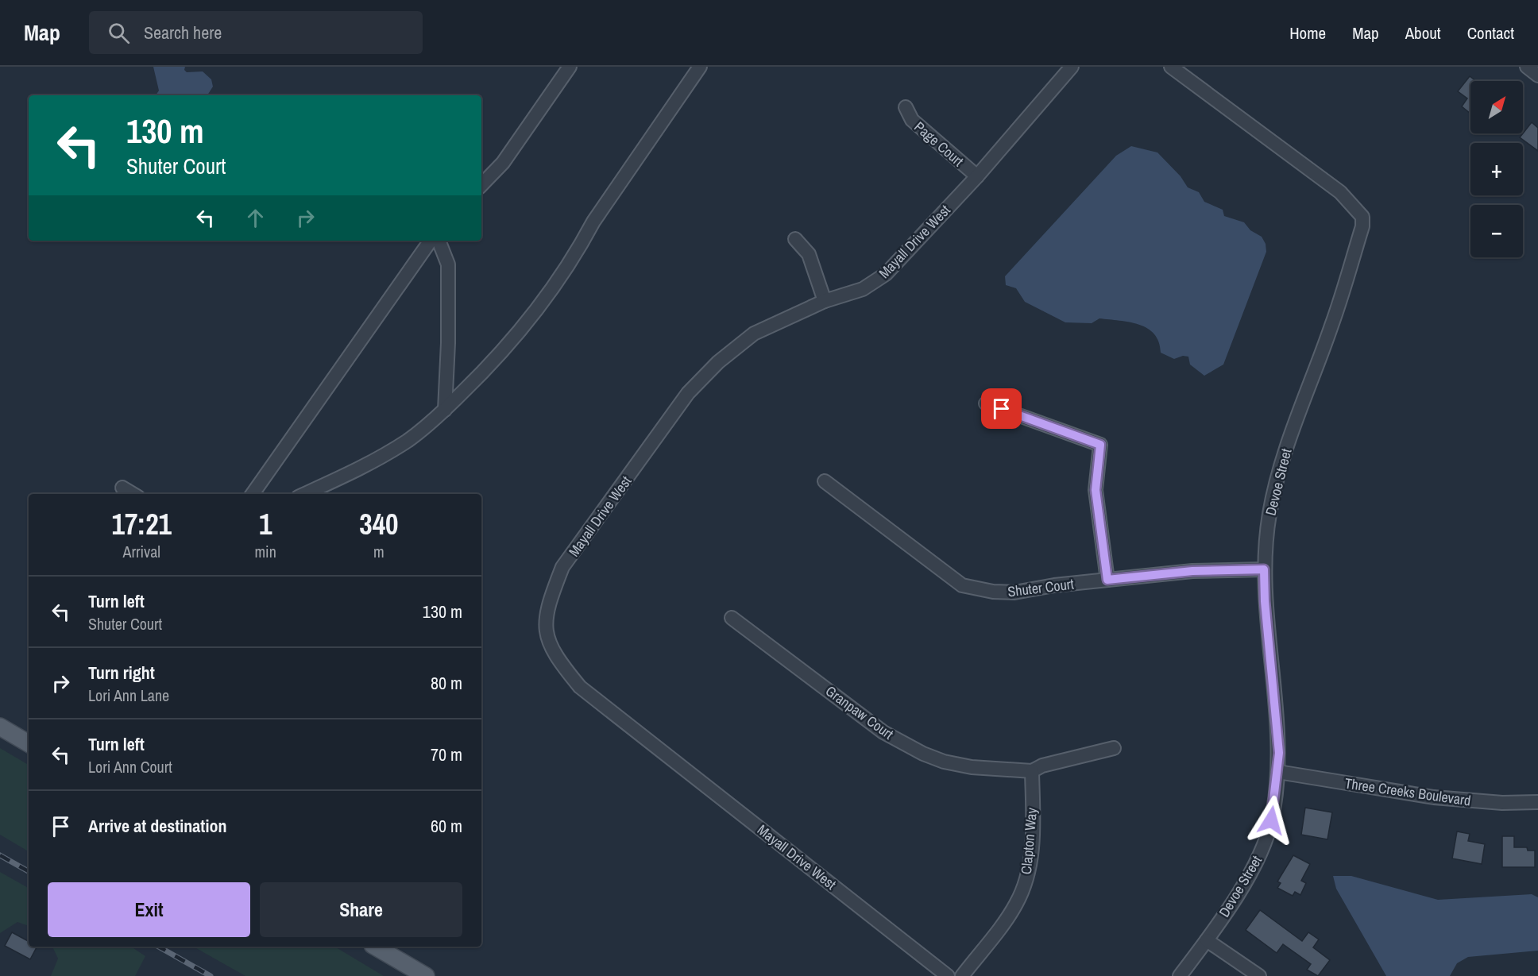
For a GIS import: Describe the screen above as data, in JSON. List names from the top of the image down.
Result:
{
  "streets": {
    "street": [
      "Page Court",
      "Mayall Drive West",
      "Devoe Street",
      "Shuter Court",
      "Granpaw Court",
      "Three Creeks Boulevard",
      "Clapton Way"
    ]
  },
  "crossings": [
    ["Page Court", "Mayall Drive West"],
    ["Devoe Street", "Shuter Court"],
    ["Devoe Street", "Three Creeks Boulevard"],
    ["Granpaw Court", "Clapton Way"]
  ],
  "north": "top right",
  "page": {
    "header": "Map",
    "search": "Search here",
    "nav": [
      "Home",
      "Map",
      "About",
      "Contact"
    ],
    "map_buttons": ["+", "−"],
    "turn": ["130 m", "Shuter Court"],
    "eta": [
      "17:21",
      "Arrival",
      "1",
      "min",
      "340",
      "m"
    ],
    "list": [
      {
        "name": "Turn left",
        "note": "Shuter Court",
        "value": "130 m"
      },
      {
        "name": "Turn right",
        "note": "Lori Ann Lane",
        "value": "80 m"
      },
      {
        "name": "Turn left",
        "note": "Lori Ann Court",
        "value": "70 m"
      },
      {
        "name": "Arrive at destination",
        "value": "60 m"
      }
    ],
    "buttons": ["Exit", "Share"]
  }
}
